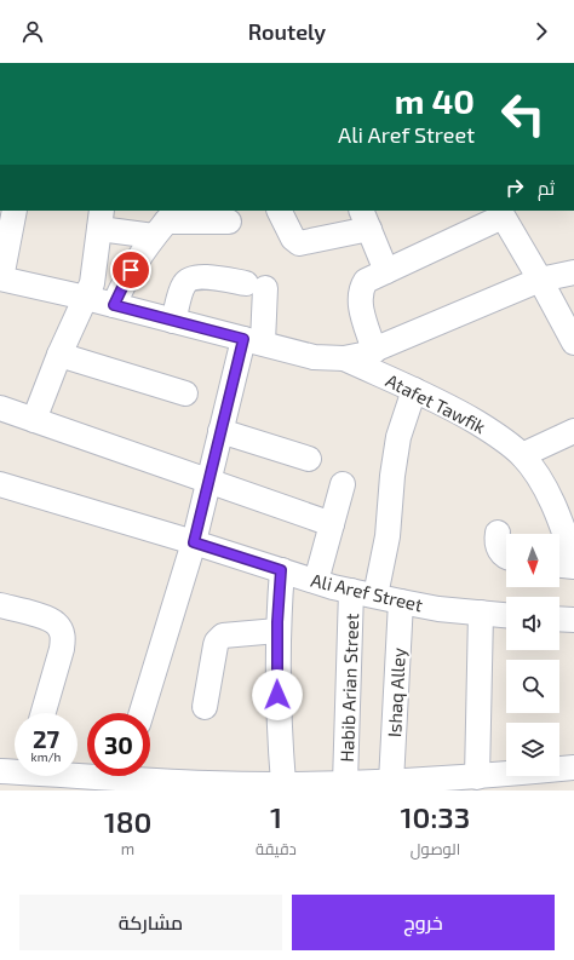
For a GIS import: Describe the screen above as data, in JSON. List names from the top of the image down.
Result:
{
  "streets": {
    "street": [
      "Atafet Tawfik",
      "Ali Aref Street",
      "Habib Arian Street",
      "Ishaq Alley"
    ]
  },
  "crossings": [
    ["Ali Aref Street", "Habib Arian Street"],
    ["Ali Aref Street", "Ishaq Alley"]
  ],
  "north": "bottom",
  "page": {
    "header": "Routely",
    "turn": ["40 m", "Ali Aref Street"],
    "then": "ثم",
    "speed": "27 km/h",
    "limit": "30",
    "eta": [
      "10:33",
      "الوصول",
      "1",
      "دقيقة",
      "180",
      "m"
    ],
    "buttons": ["خروج", "مشاركة"]
  }
}
